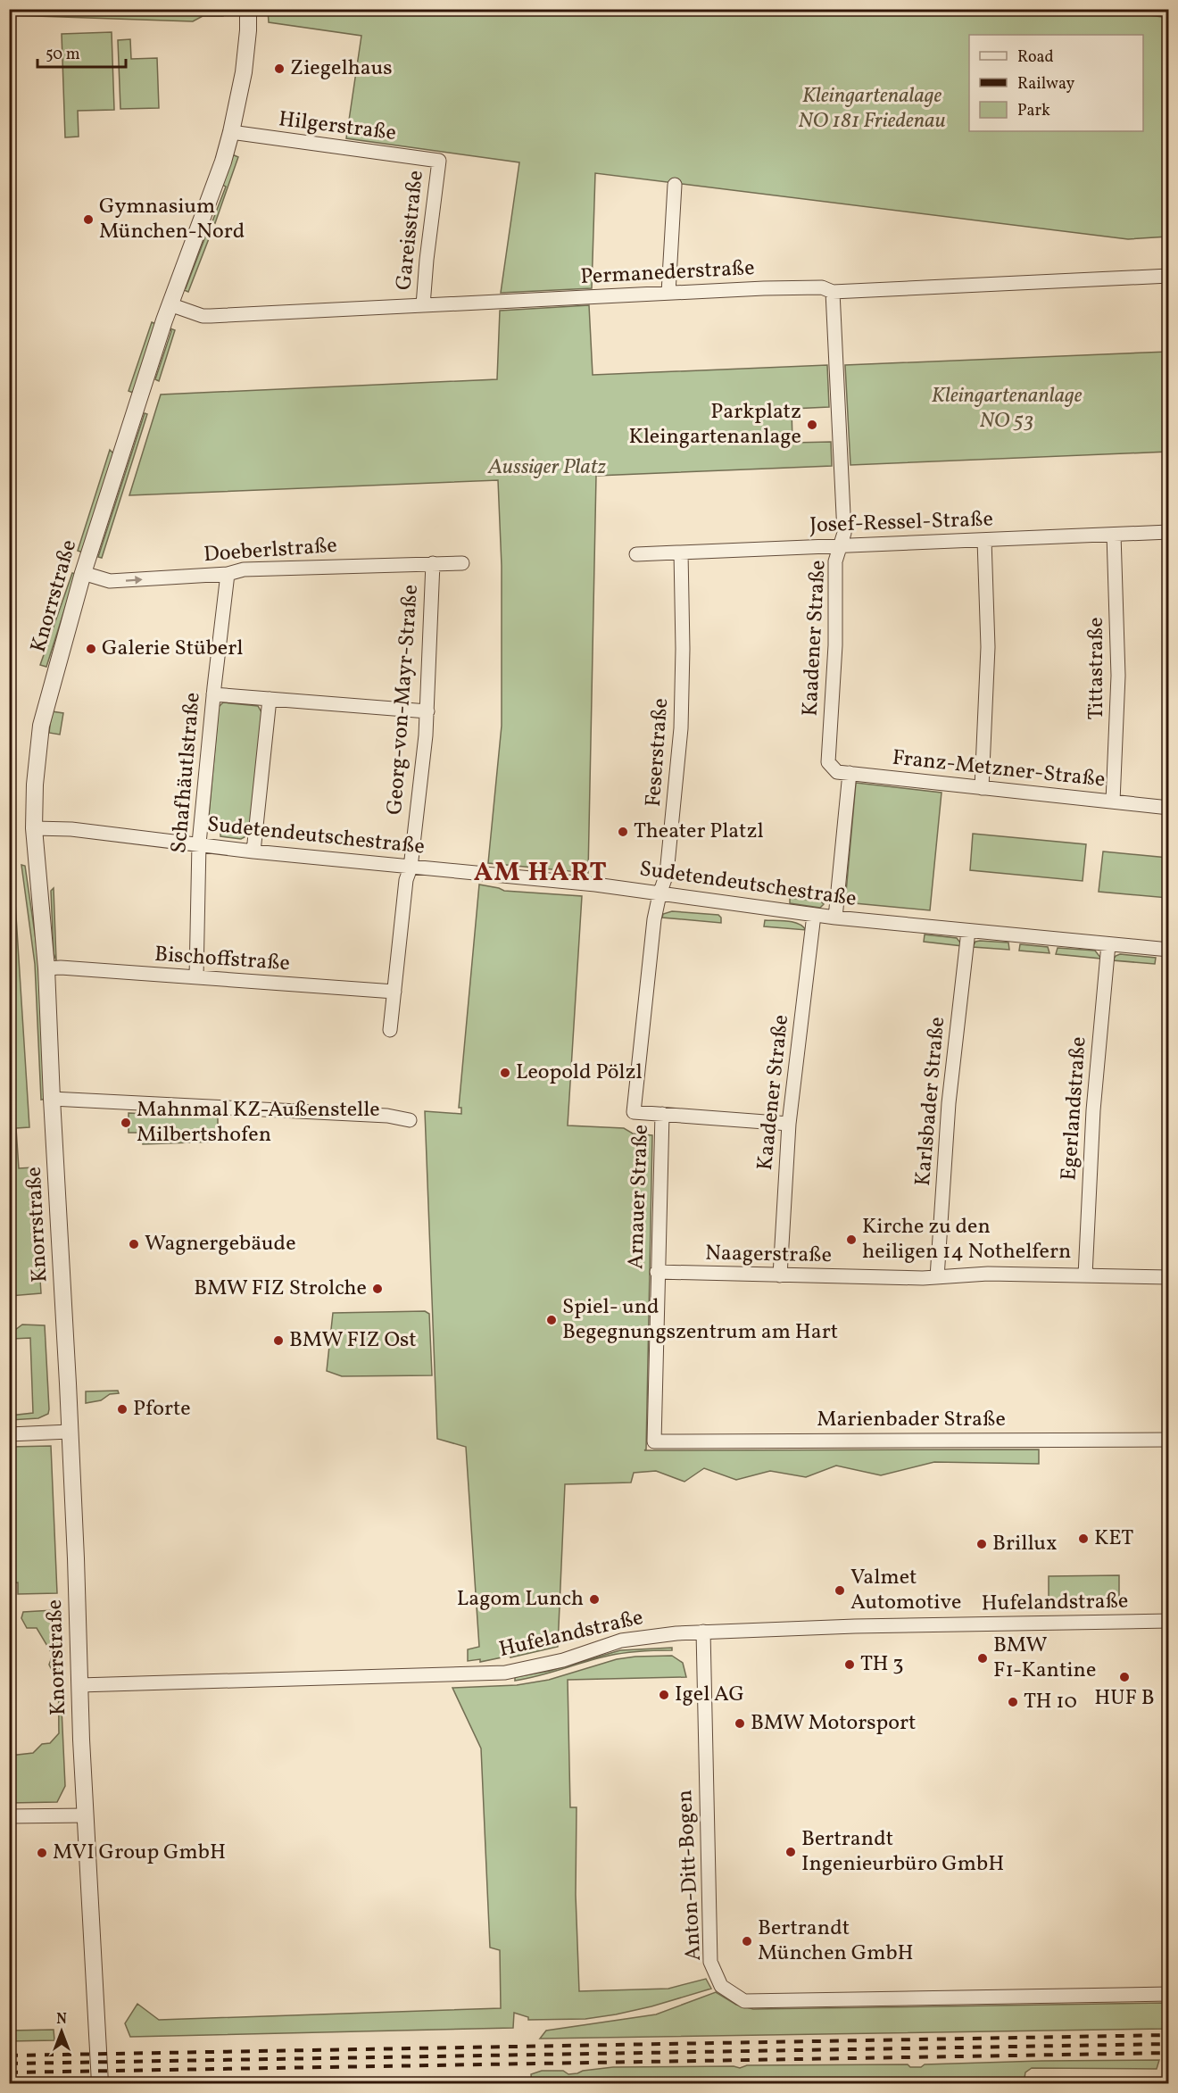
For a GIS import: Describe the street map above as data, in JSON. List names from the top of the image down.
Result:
{
  "streets": {
    "street": [
      "Hilgerstraße",
      "Gareisstraße",
      "Permanederstraße",
      "Josef-Ressel-Straße",
      "Doeberlstraße",
      "Knorrstraße",
      "Kaadener Straße",
      "Tittastraße",
      "Georg-von-Mayr-Straße",
      "Feserstraße",
      "Franz-Metzner-Straße",
      "Schafhäutlstraße",
      "Sudetendeutschestraße",
      "Bischoffstraße",
      "Karlsbader Straße",
      "Egerlandstraße",
      "Arnauer Straße",
      "Naagerstraße",
      "Marienbader Straße",
      "Hufelandstraße",
      "Anton-Ditt-Bogen"
    ]
  },
  "crossings": [
    ["Hilgerstraße", "Gareisstraße"],
    ["Hilgerstraße", "Knorrstraße"],
    ["Gareisstraße", "Permanederstraße"],
    ["Permanederstraße", "Knorrstraße"],
    ["Permanederstraße", "Kaadener Straße"],
    ["Josef-Ressel-Straße", "Kaadener Straße"],
    ["Josef-Ressel-Straße", "Tittastraße"],
    ["Josef-Ressel-Straße", "Feserstraße"],
    ["Doeberlstraße", "Knorrstraße"],
    ["Doeberlstraße", "Georg-von-Mayr-Straße"],
    ["Doeberlstraße", "Schafhäutlstraße"],
    ["Knorrstraße", "Sudetendeutschestraße"],
    ["Knorrstraße", "Bischoffstraße"],
    ["Knorrstraße", "Hufelandstraße"],
    ["Kaadener Straße", "Franz-Metzner-Straße"],
    ["Kaadener Straße", "Sudetendeutschestraße"],
    ["Kaadener Straße", "Naagerstraße"],
    ["Tittastraße", "Franz-Metzner-Straße"],
    ["Georg-von-Mayr-Straße", "Sudetendeutschestraße"],
    ["Georg-von-Mayr-Straße", "Bischoffstraße"],
    ["Feserstraße", "Sudetendeutschestraße"],
    ["Feserstraße", "Arnauer Straße"],
    ["Schafhäutlstraße", "Sudetendeutschestraße"],
    ["Schafhäutlstraße", "Bischoffstraße"],
    ["Sudetendeutschestraße", "Karlsbader Straße"],
    ["Sudetendeutschestraße", "Egerlandstraße"],
    ["Karlsbader Straße", "Naagerstraße"],
    ["Egerlandstraße", "Naagerstraße"],
    ["Arnauer Straße", "Naagerstraße"],
    ["Arnauer Straße", "Marienbader Straße"],
    ["Hufelandstraße", "Anton-Ditt-Bogen"]
  ],
  "one_way": ["Doeberlstraße"],
  "districts": ["AM HART"],
  "parks": ["Kleingartenalage NO 181 Friedenau", "Kleingartenanlage NO 53", "Aussiger Platz"],
  "places": [
    "Ziegelhaus",
    "Gymnasium München-Nord",
    "Parkplatz Kleingartenanlage",
    "Galerie Stüberl",
    "Theater Platzl",
    "Leopold Pölzl",
    "Mahnmal KZ-Außenstelle Milbertshofen",
    "Kirche zu den heiligen 14 Nothelfern",
    "Wagnergebäude",
    "BMW FIZ Strolche",
    "Spiel- und Begegnungszentrum am Hart",
    "BMW FIZ Ost",
    "Pforte",
    "KET",
    "Brillux",
    "Valmet Automotive",
    "Lagom Lunch",
    "BMW F1-Kantine",
    "TH 3",
    "HUF B",
    "Igel AG",
    "TH 10",
    "BMW Motorsport",
    "Bertrandt Ingenieurbüro GmbH",
    "MVI Group GmbH",
    "Bertrandt München GmbH"
  ],
  "legend": ["Road", "Railway", "Park"],
  "scale_bar": "50 m",
  "north": "top"
}
